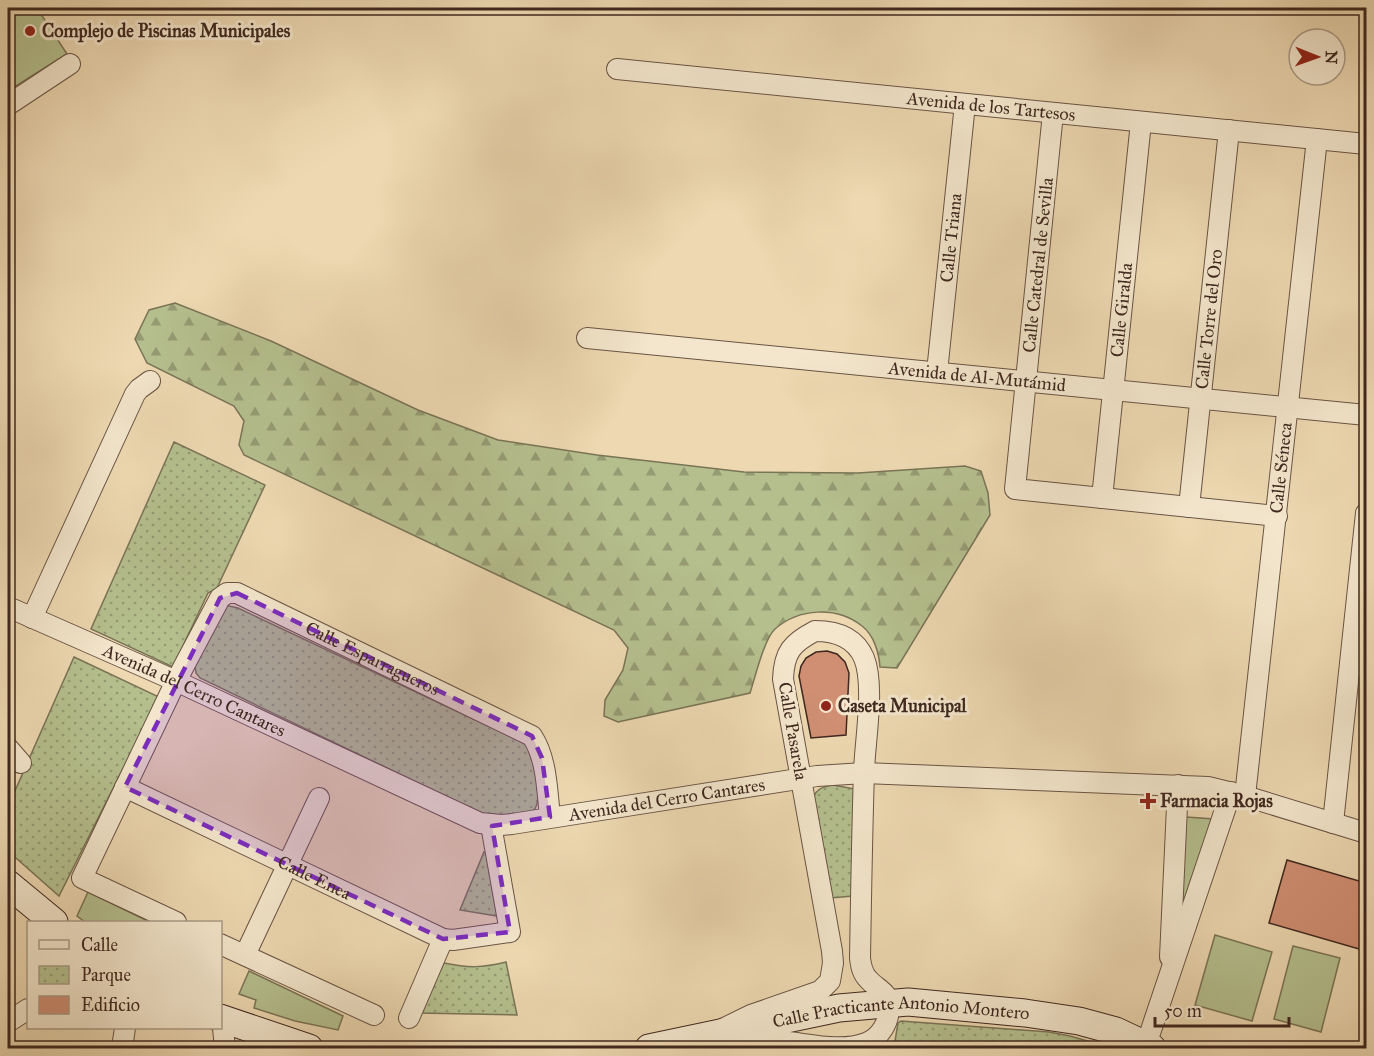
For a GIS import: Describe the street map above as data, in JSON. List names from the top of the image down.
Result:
{
  "streets": {
    "main road": ["Calle Practicante Antonio Montero"],
    "street": [
      "Avenida de los Tartesos",
      "Calle Triana",
      "Calle Catedral de Sevilla",
      "Calle Giralda",
      "Calle Torre del Oro",
      "Avenida de Al-Mutámid",
      "Calle Séneca",
      "Calle Esparragueros",
      "Avenida del Cerro Cantares",
      "Calle Pasarela",
      "Calle Enea"
    ]
  },
  "crossings": [
    ["Avenida de los Tartesos", "Calle Triana"],
    ["Avenida de los Tartesos", "Calle Catedral de Sevilla"],
    ["Avenida de los Tartesos", "Calle Giralda"],
    ["Avenida de los Tartesos", "Calle Torre del Oro"],
    ["Avenida de los Tartesos", "Calle Séneca"],
    ["Calle Triana", "Avenida de Al-Mutámid"],
    ["Calle Catedral de Sevilla", "Calle Giralda"],
    ["Calle Catedral de Sevilla", "Avenida de Al-Mutámid"],
    ["Calle Giralda", "Avenida de Al-Mutámid"],
    ["Calle Torre del Oro", "Avenida de Al-Mutámid"],
    ["Avenida de Al-Mutámid", "Calle Séneca"],
    ["Calle Séneca", "Avenida del Cerro Cantares"],
    ["Calle Séneca", "Calle Practicante Antonio Montero"],
    ["Calle Esparragueros", "Avenida del Cerro Cantares"],
    ["Calle Esparragueros", "Calle Enea"],
    ["Avenida del Cerro Cantares", "Calle Pasarela"],
    ["Avenida del Cerro Cantares", "Calle Enea"],
    ["Calle Pasarela", "Calle Practicante Antonio Montero"]
  ],
  "places": {
    "other": ["Complejo de Piscinas Municipales", "Caseta Municipal"],
    "health": ["Farmacia Rojas"]
  },
  "legend": ["Calle", "Parque", "Edificio"],
  "scale_bar": "50 m",
  "north": "right"
}
